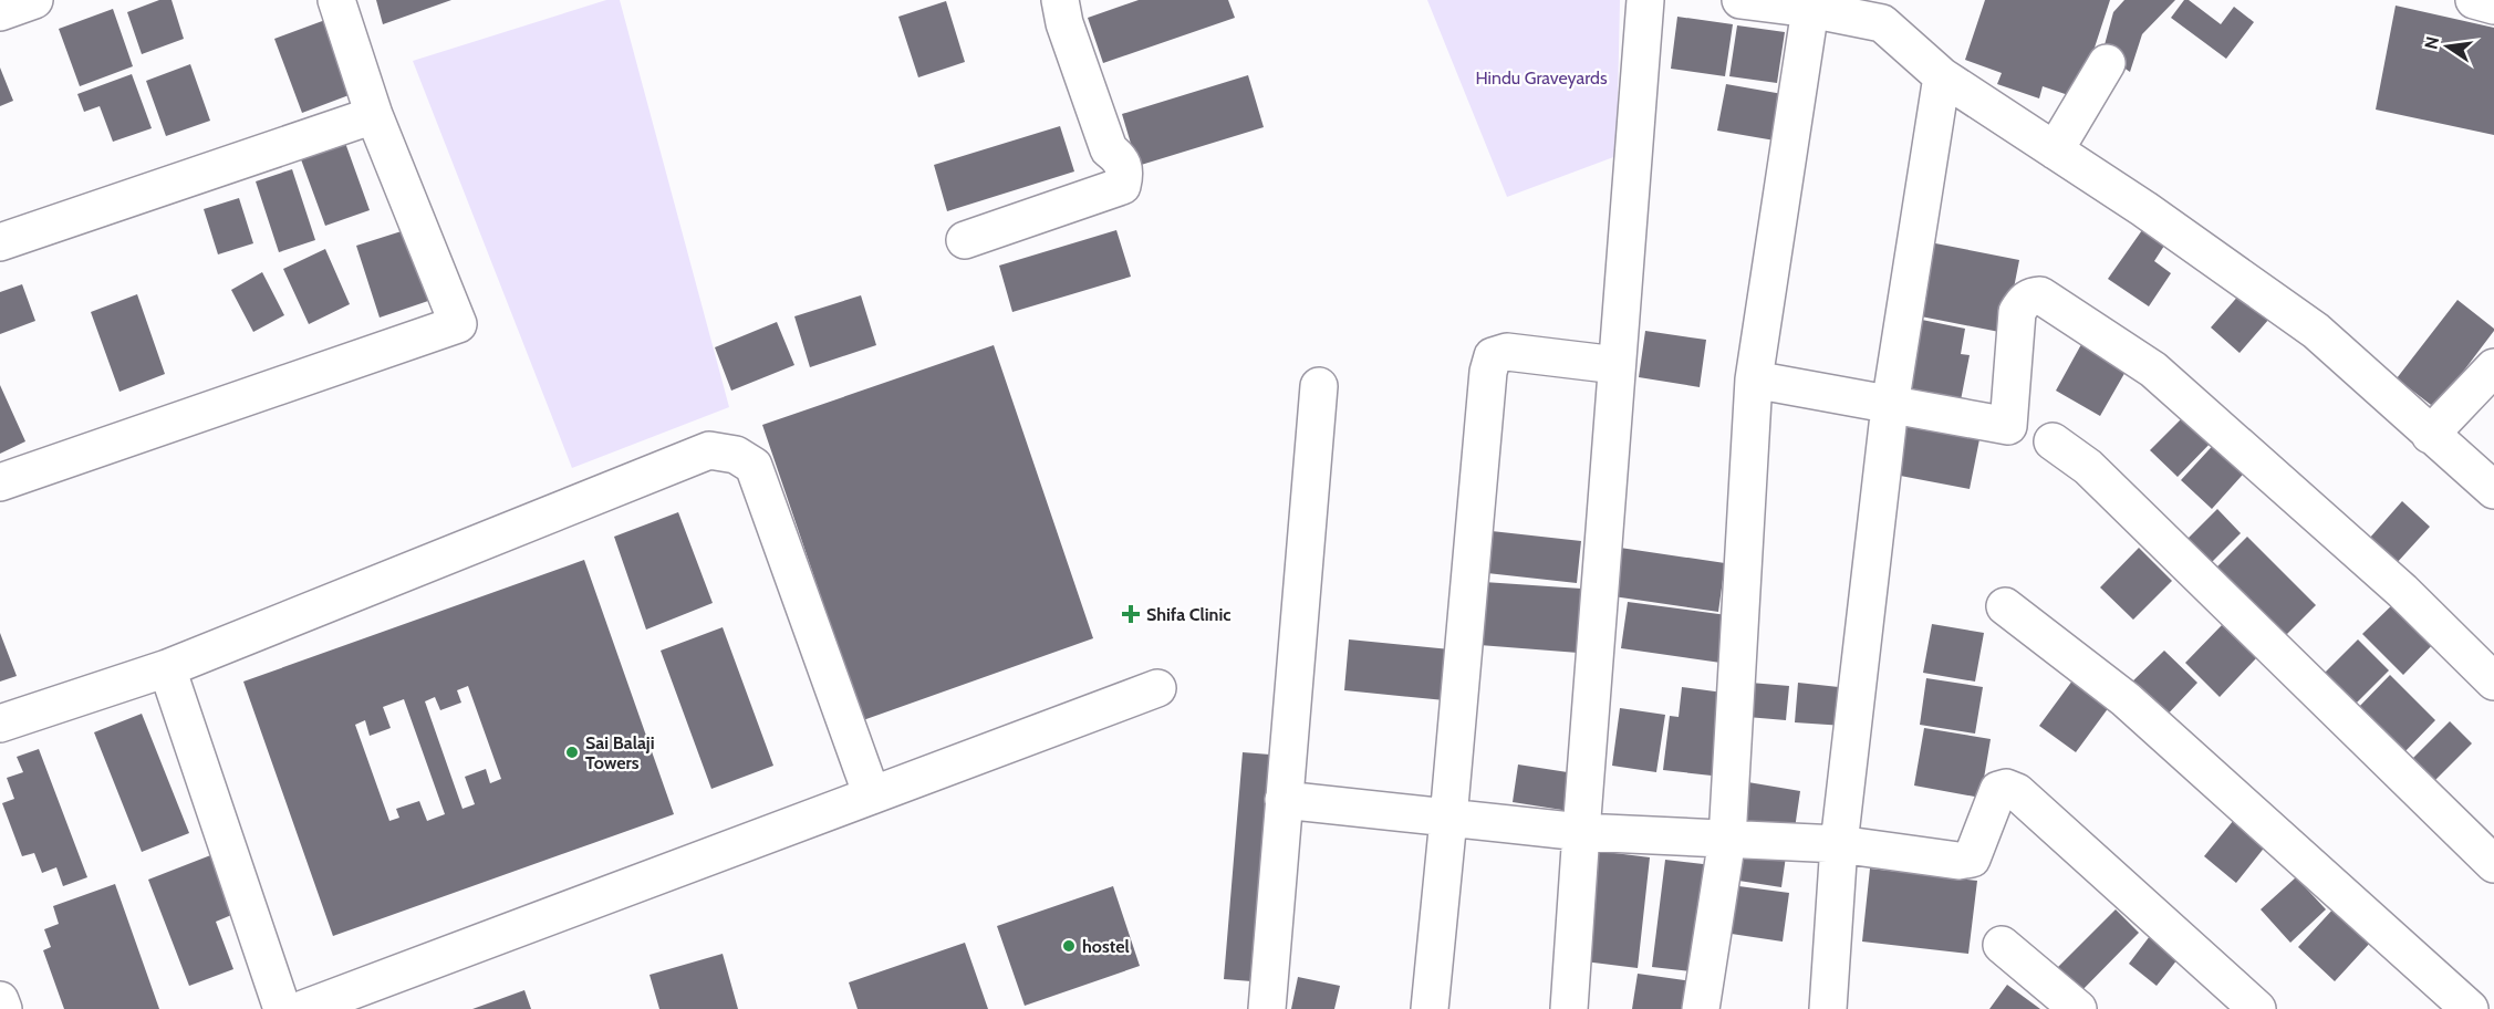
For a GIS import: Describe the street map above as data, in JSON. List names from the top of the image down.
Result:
{
  "parks": ["Hindu Graveyards"],
  "places": {
    "health": ["Shifa Clinic"],
    "other": ["Sai Balaji Towers", "hostel"]
  },
  "north": "left"
}
